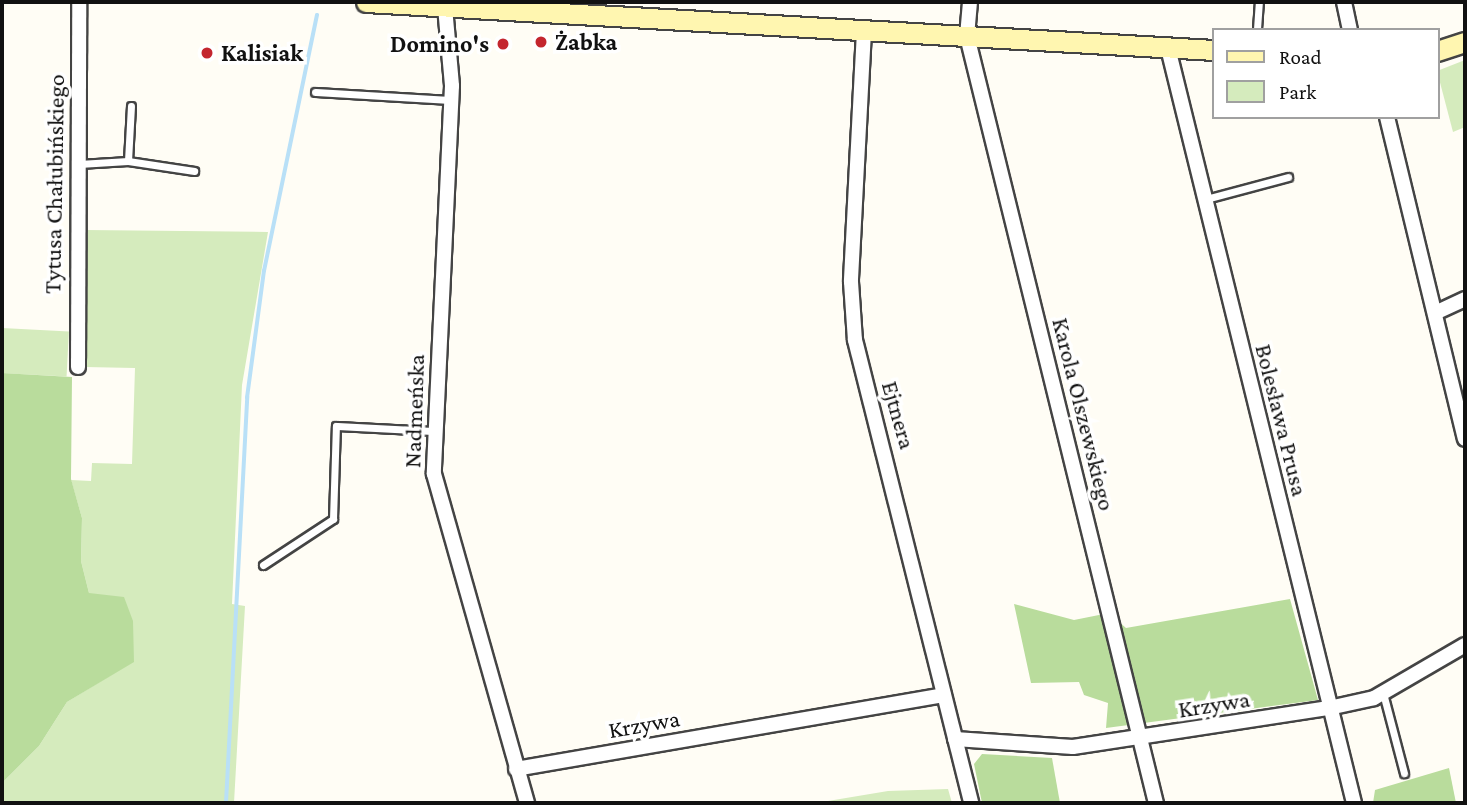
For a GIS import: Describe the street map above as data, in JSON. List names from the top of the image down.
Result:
{
  "streets": {
    "street": [
      "Tytusa Chałubińskiego",
      "Nadmeńska",
      "Karola Olszewskiego",
      "Ejtnera",
      "Bolesława Prusa",
      "Krzywa"
    ]
  },
  "crossings": [
    ["Nadmeńska", "Krzywa"],
    ["Karola Olszewskiego", "Krzywa"],
    ["Ejtnera", "Krzywa"],
    ["Bolesława Prusa", "Krzywa"]
  ],
  "places": ["Żabka", "Domino's", "Kalisiak"],
  "legend": ["Road", "Park"]
}
